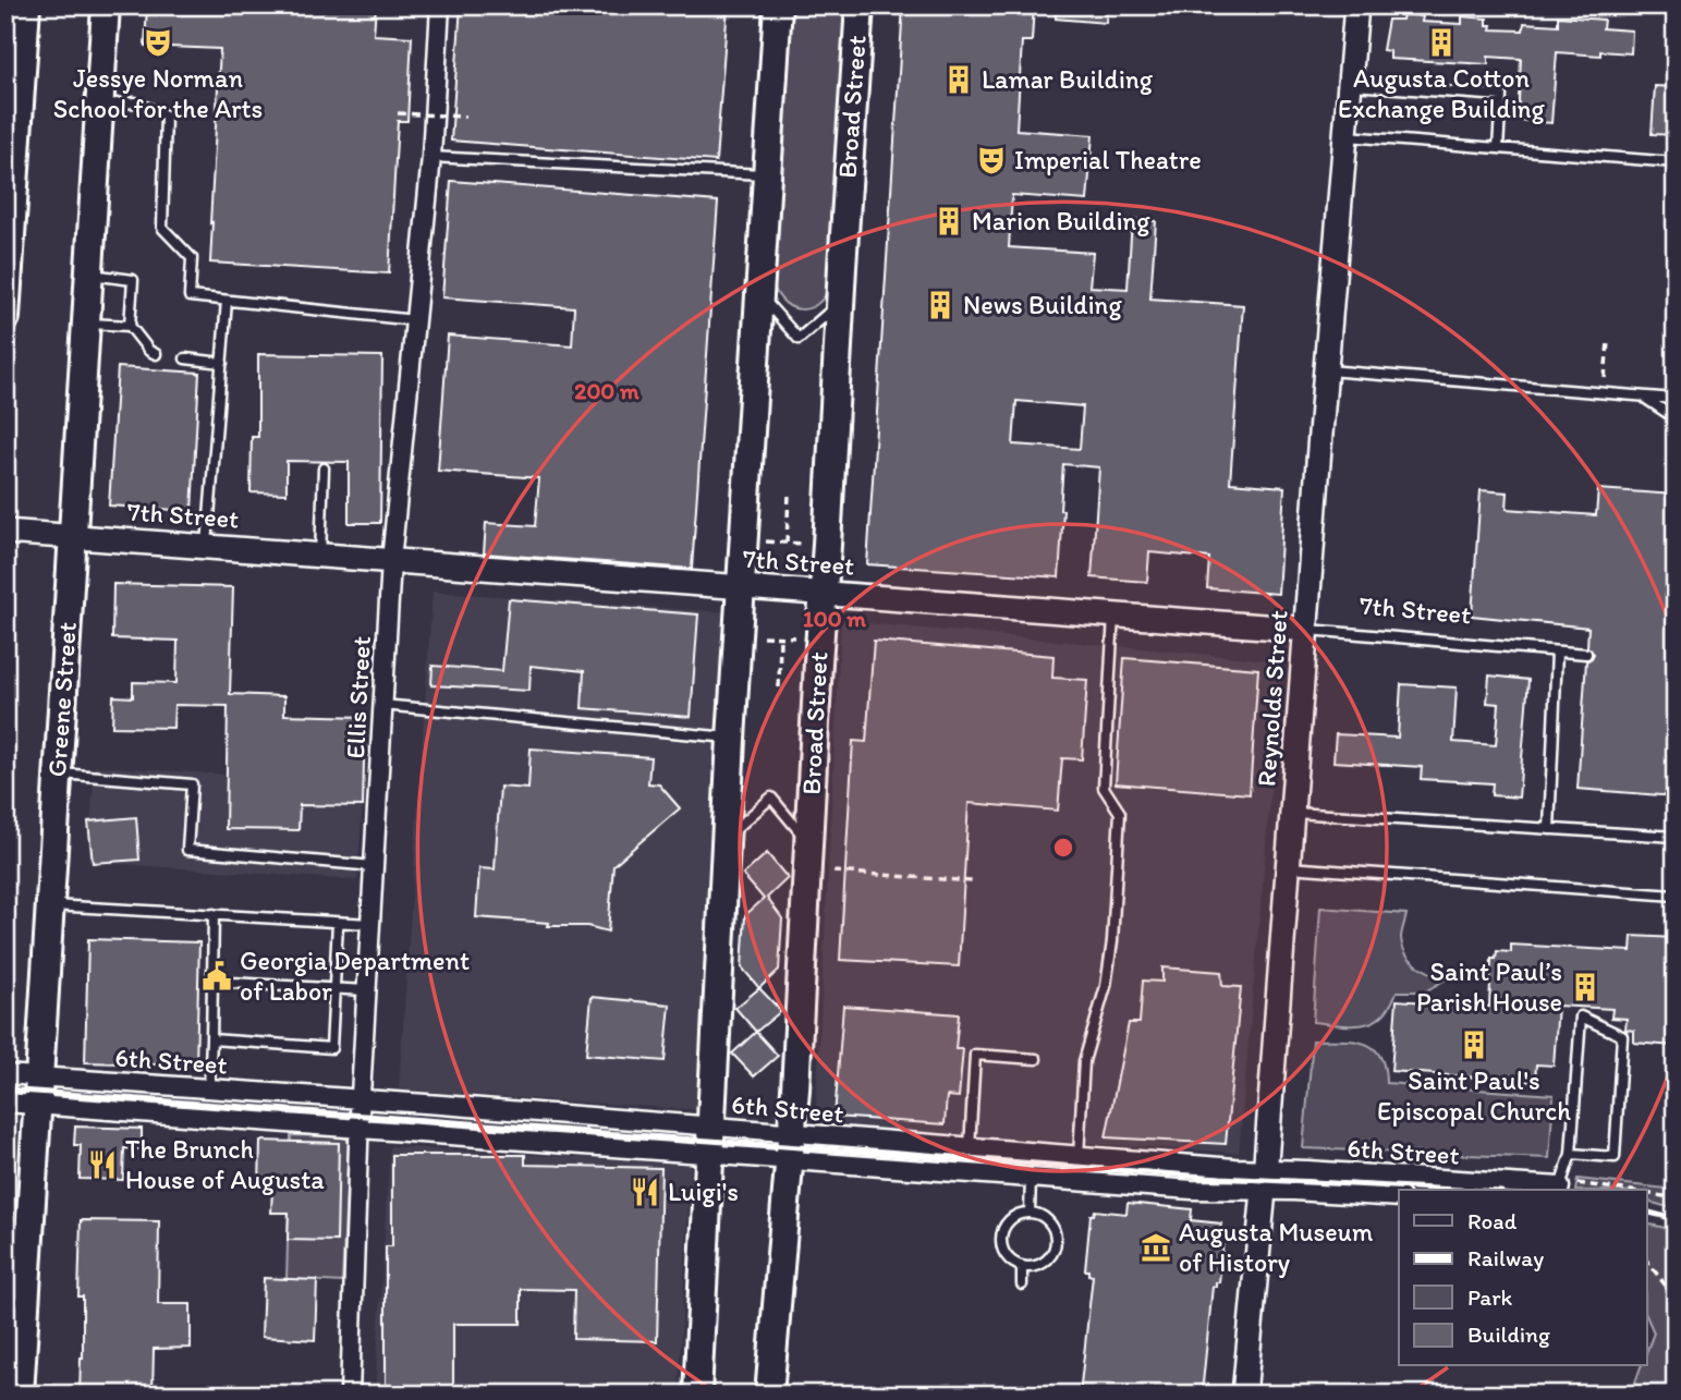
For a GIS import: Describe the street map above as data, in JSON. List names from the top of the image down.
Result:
{
  "streets": {
    "main road": [
      "Broad Street",
      "7th Street",
      "Reynolds Street",
      "Greene Street"
    ],
    "street": ["Ellis Street", "6th Street"]
  },
  "crossings": [
    ["Broad Street", "7th Street"],
    ["Broad Street", "6th Street"],
    ["7th Street", "Ellis Street"],
    ["7th Street", "Reynolds Street"],
    ["7th Street", "Greene Street"],
    ["Ellis Street", "6th Street"],
    ["Reynolds Street", "6th Street"],
    ["Greene Street", "6th Street"]
  ],
  "places": {
    "theatre": ["Jessye Norman School for the Arts", "Imperial Theatre"],
    "building": [
      "Augusta Cotton Exchange Building",
      "Lamar Building",
      "Marion Building",
      "News Building",
      "Saint Paul’s Parish House",
      "Saint Paul's Episcopal Church"
    ],
    "public building": ["Georgia Department of Labor"],
    "restaurant": ["The Brunch House of Augusta", "Luigi's"],
    "museum": ["Augusta Museum of History"]
  },
  "legend": [
    "Road",
    "Railway",
    "Park",
    "Building"
  ],
  "rings": ["200 m", "100 m"]
}
